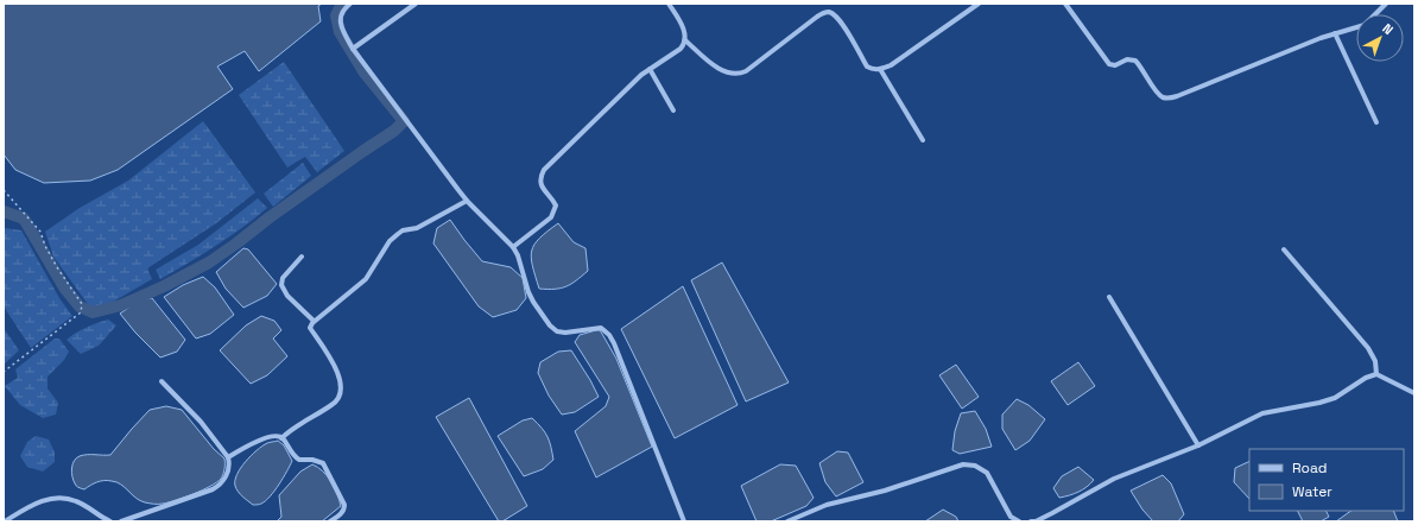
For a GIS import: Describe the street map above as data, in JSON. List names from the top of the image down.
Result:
{
  "legend": ["Road", "Water"],
  "north": "top right"
}
